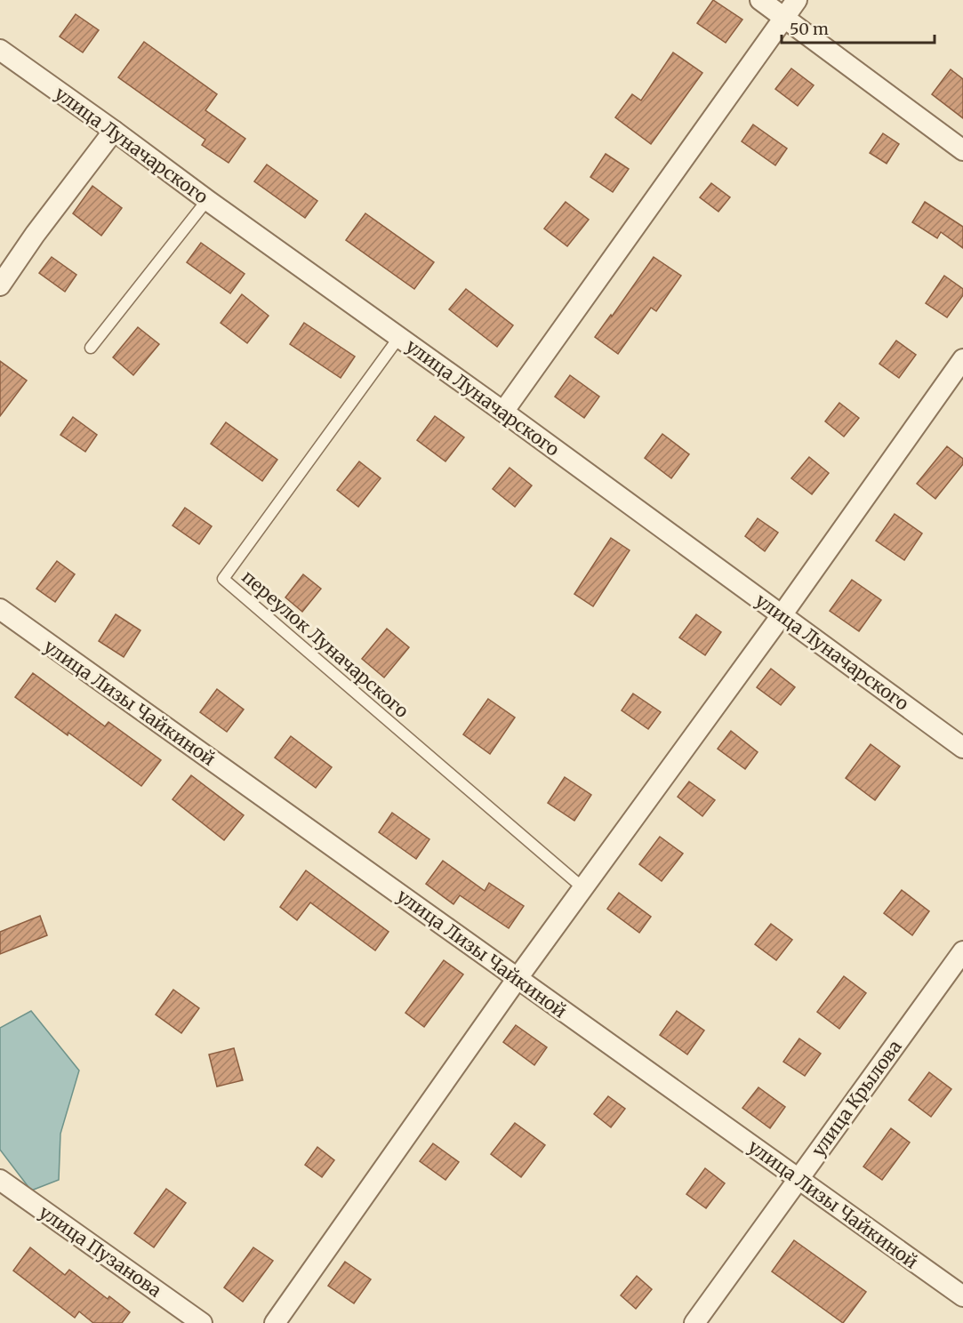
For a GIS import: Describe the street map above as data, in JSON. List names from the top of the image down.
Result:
{
  "streets": {
    "street": [
      "улица Луначарского",
      "улица Лизы Чайкиной",
      "улица Крылова",
      "улица Пузанова"
    ],
    "lane": ["переулок Луначарского"]
  },
  "crossings": [
    ["улица Луначарского", "переулок Луначарского"],
    ["улица Лизы Чайкиной", "улица Крылова"]
  ],
  "scale_bar": "50 m"
}
